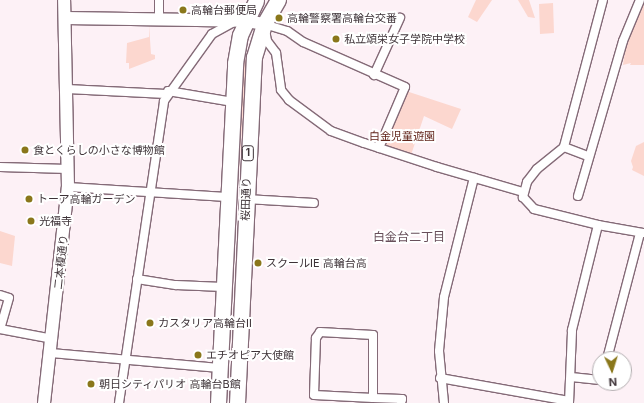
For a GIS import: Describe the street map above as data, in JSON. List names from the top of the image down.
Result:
{
  "streets": {
    "highway": ["1", "桜田通り"],
    "street": ["二本榎通り"]
  },
  "districts": ["白金台二丁目"],
  "parks": ["白金児童遊園"],
  "places": [
    "高輪台郵便局",
    "高輪警察署高輪台交番",
    "私立頌栄女子学院中学校",
    "食とくらしの小さな博物館",
    "トーア高輪ガーデン",
    "光福寺",
    "スクールIE 高輪台高",
    "カスタリア高輪台Ⅱ",
    "エチオピア大使館",
    "朝日シティパリオ 高輪台B館"
  ],
  "north": "bottom"
}
